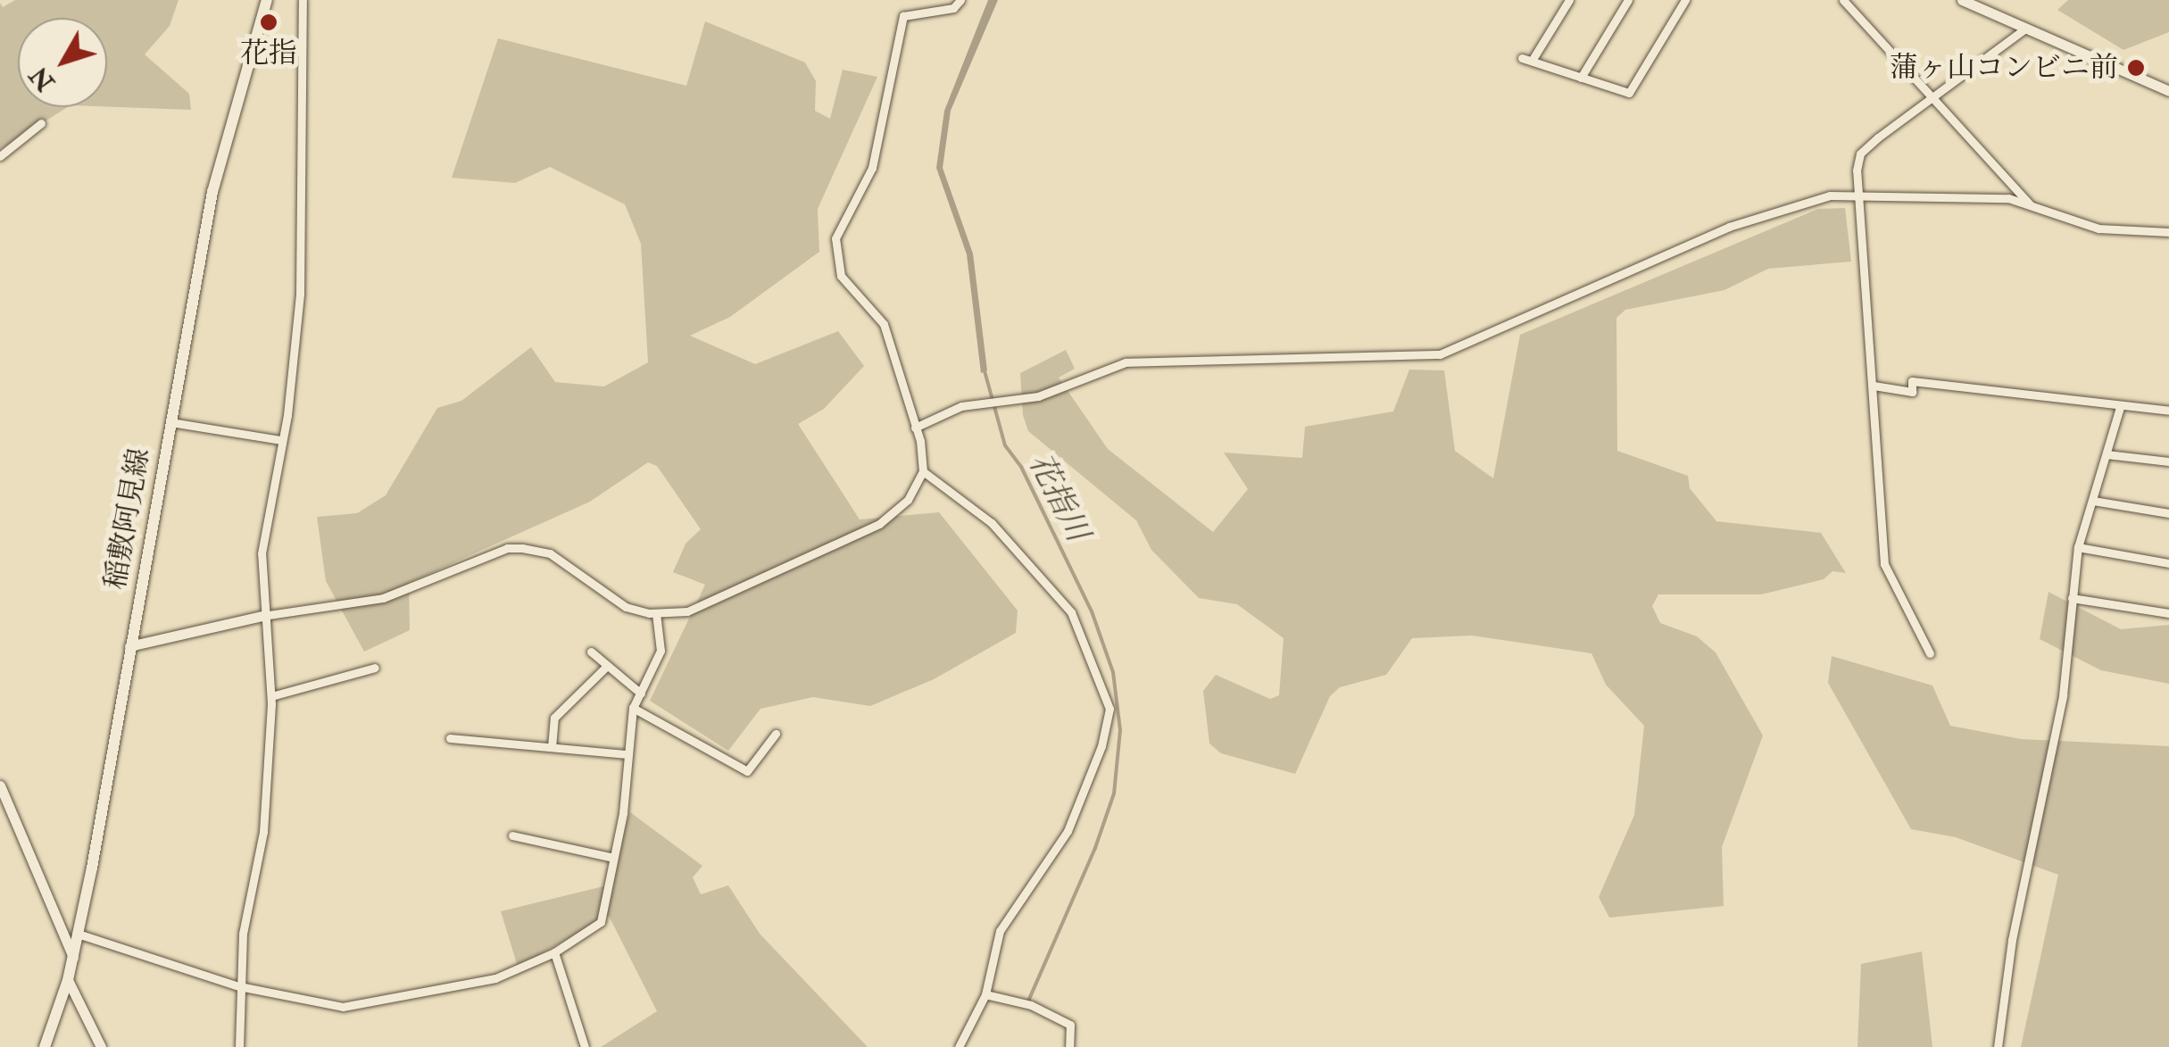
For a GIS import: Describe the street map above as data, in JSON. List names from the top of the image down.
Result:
{
  "streets": {
    "main road": ["稲敷阿見線"]
  },
  "water": ["花指川"],
  "places": ["花指", "蒲ヶ山コンビニ前"],
  "north": "bottom left"
}
